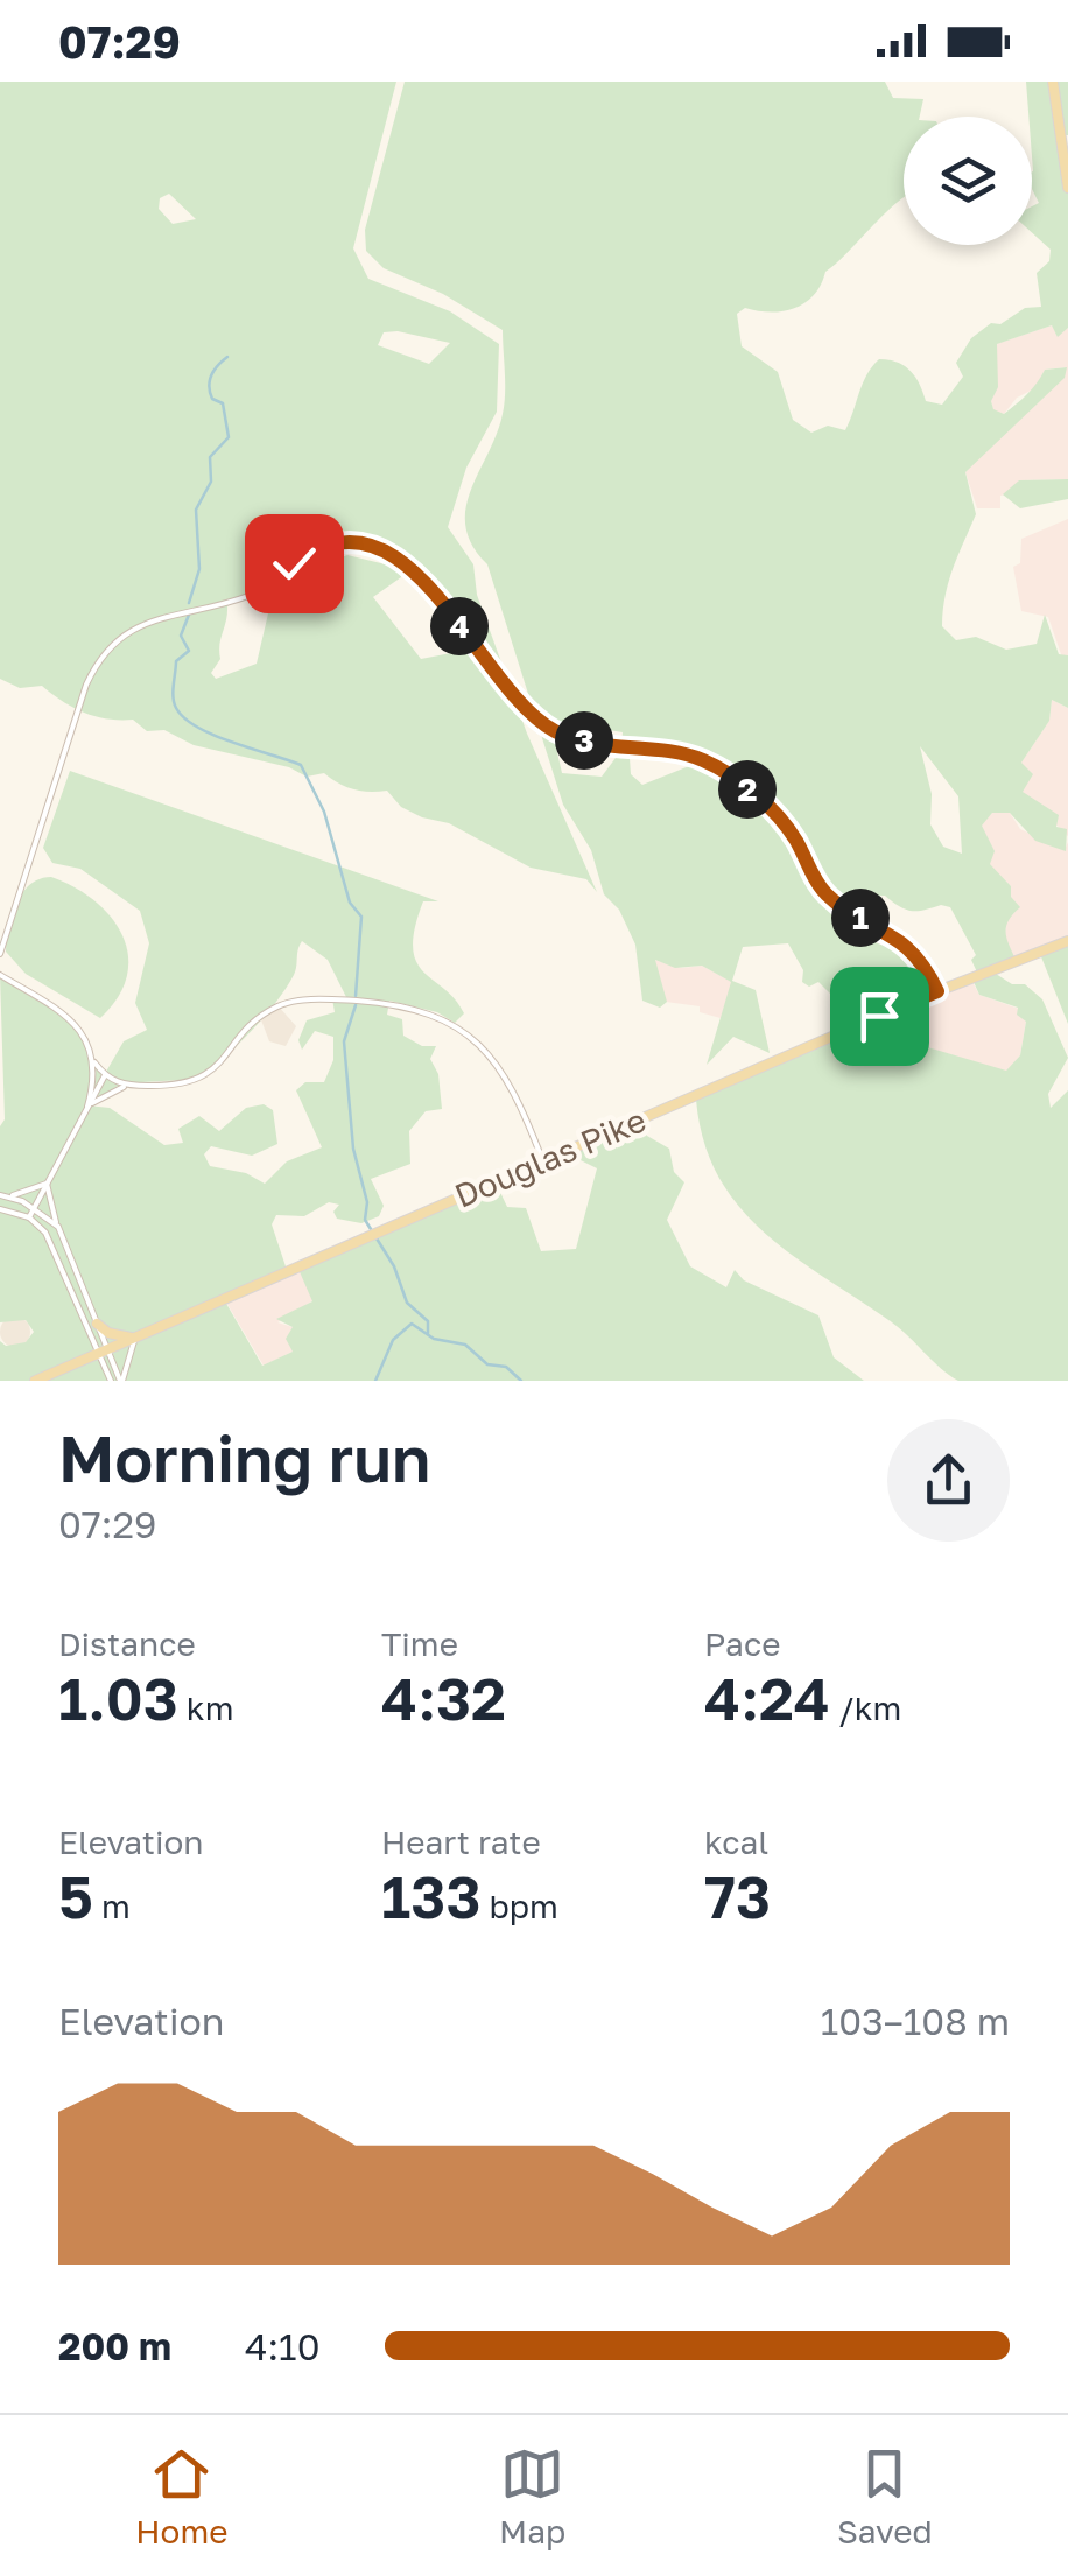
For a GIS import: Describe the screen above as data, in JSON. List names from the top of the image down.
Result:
{
  "streets": {
    "main road": ["Douglas Pike"]
  },
  "page": {
    "status": "07:29",
    "pins": [
      "4",
      "3",
      "2",
      "1"
    ],
    "heading": ["Morning run", "07:29"],
    "stats": [
      ["Distance", "1.03 km"],
      ["Time", "4:32"],
      ["Pace", "4:24 /km"],
      ["Elevation", "5 m"],
      ["Heart rate", "133 bpm"],
      ["kcal", "73"]
    ],
    "chart": ["Elevation", "103–108 m"],
    "list": [
      {
        "name": "200 m",
        "note": "4:10"
      }
    ],
    "tabs": ["Home", "Map", "Saved"]
  }
}
